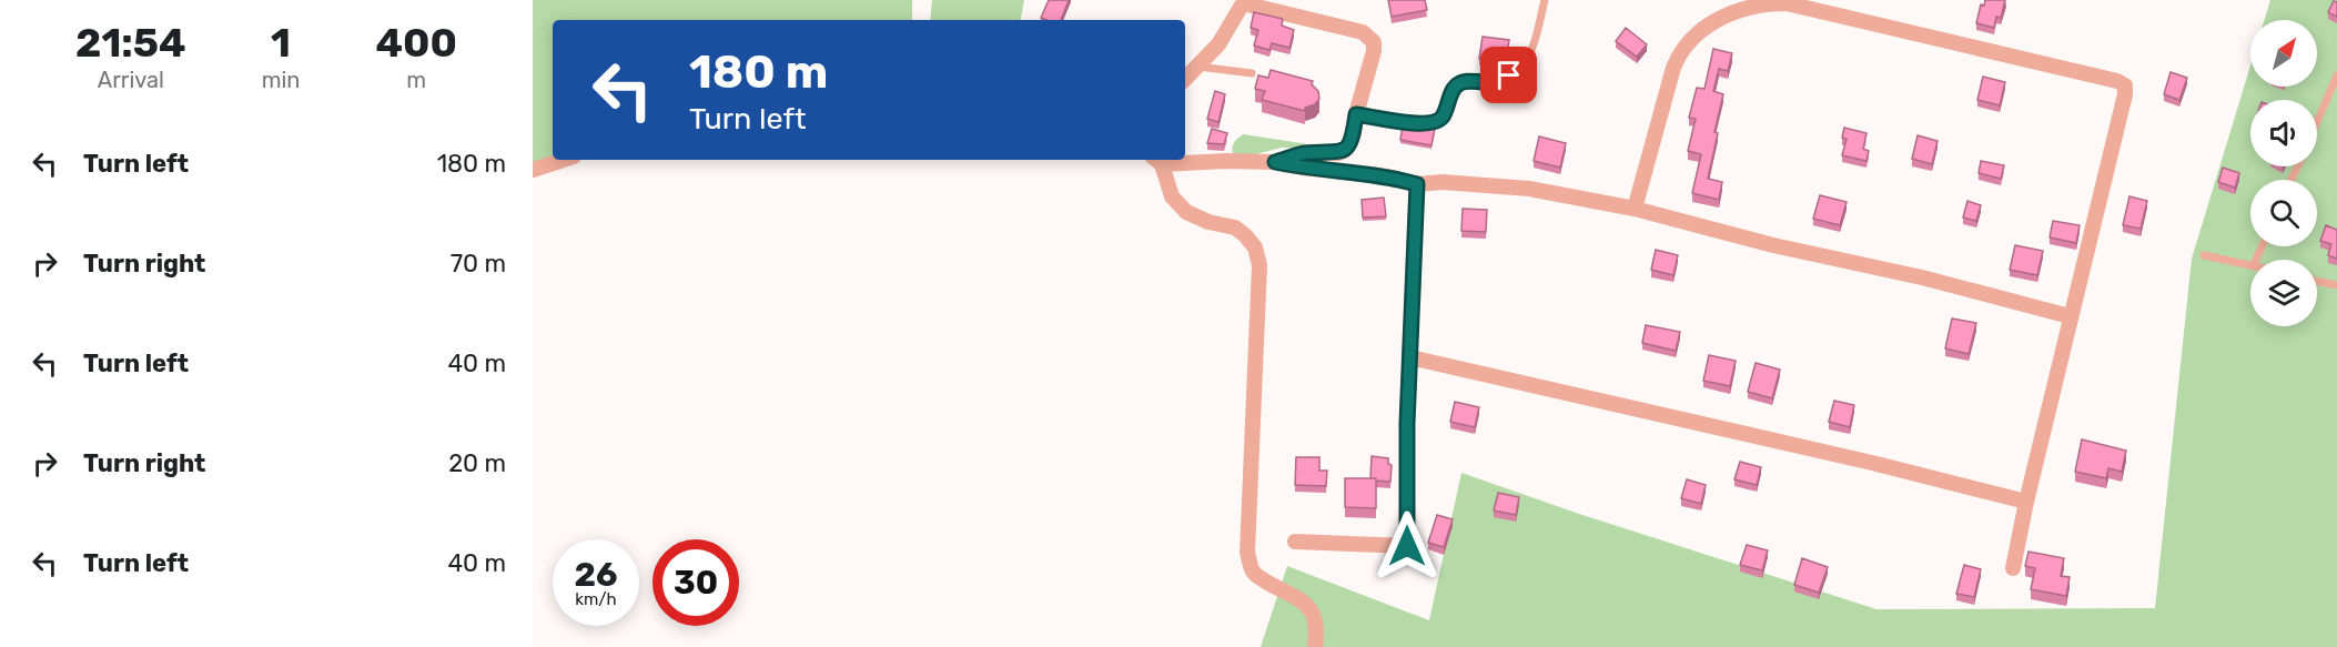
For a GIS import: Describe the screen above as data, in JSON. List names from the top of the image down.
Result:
{
  "north": "top right",
  "page": {
    "eta": [
      "21:54",
      "Arrival",
      "1",
      "min",
      "400",
      "m"
    ],
    "turn": ["180 m", "Turn left"],
    "list": [
      {
        "name": "Turn left",
        "value": "180 m"
      },
      {
        "name": "Turn right",
        "value": "70 m"
      },
      {
        "name": "Turn left",
        "value": "40 m"
      },
      {
        "name": "Turn right",
        "value": "20 m"
      },
      {
        "name": "Turn left",
        "value": "40 m"
      }
    ],
    "speed": "26 km/h",
    "limit": "30"
  }
}
